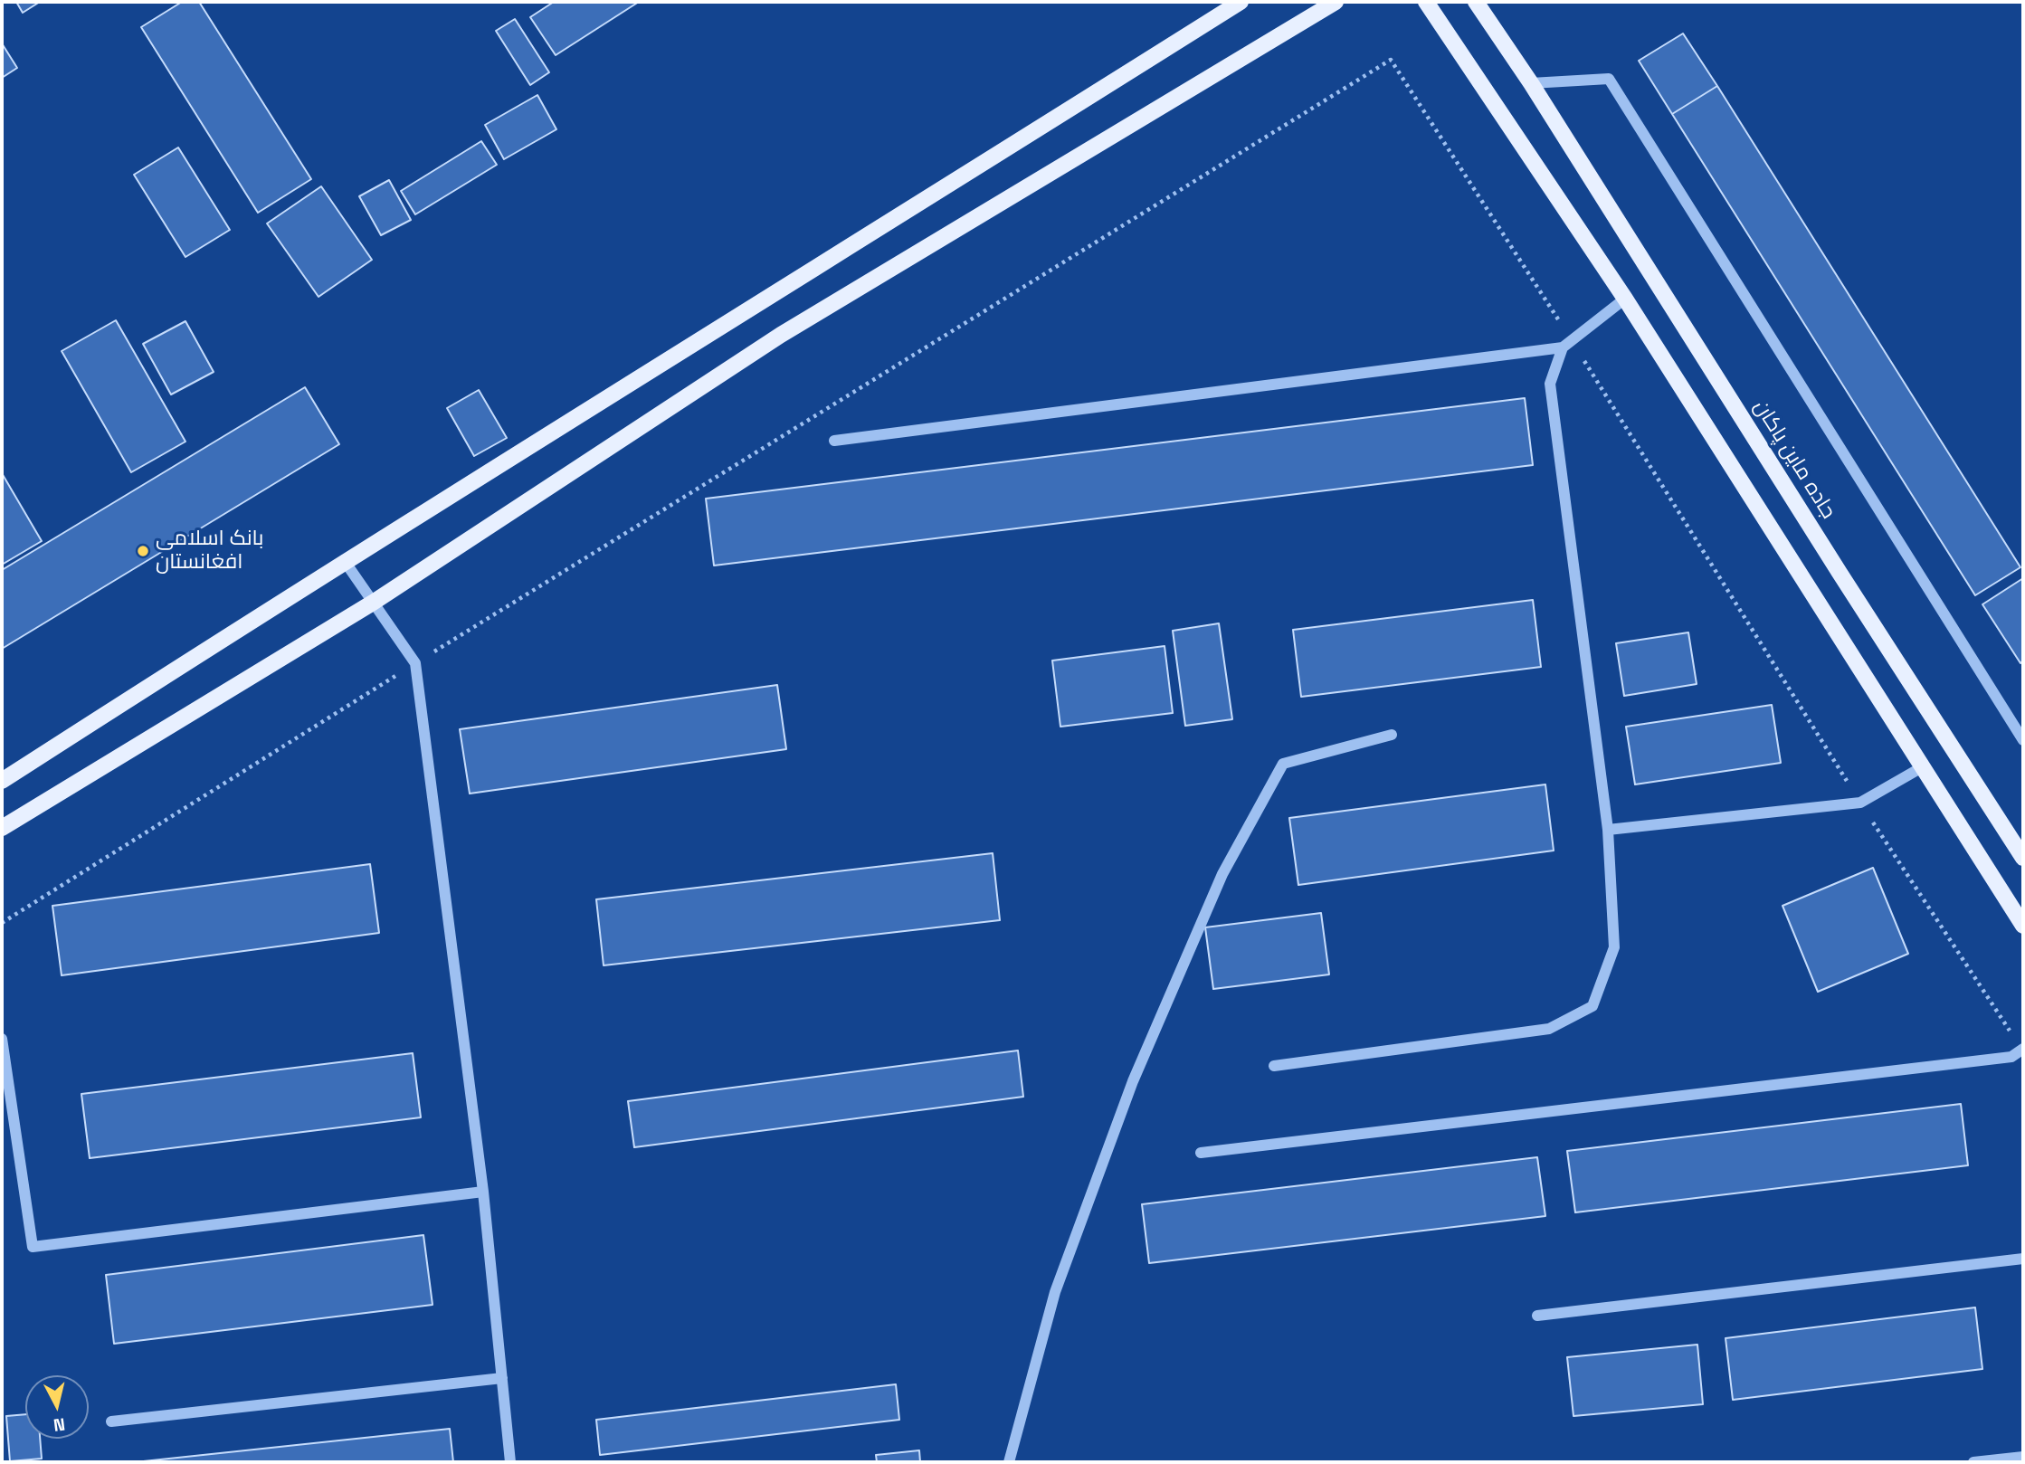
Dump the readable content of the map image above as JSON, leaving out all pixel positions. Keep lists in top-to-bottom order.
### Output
{
  "streets": {
    "main road": ["جاده ماین پاکان"]
  },
  "places": ["بانک اسلامی افغانستان"],
  "north": "bottom"
}
